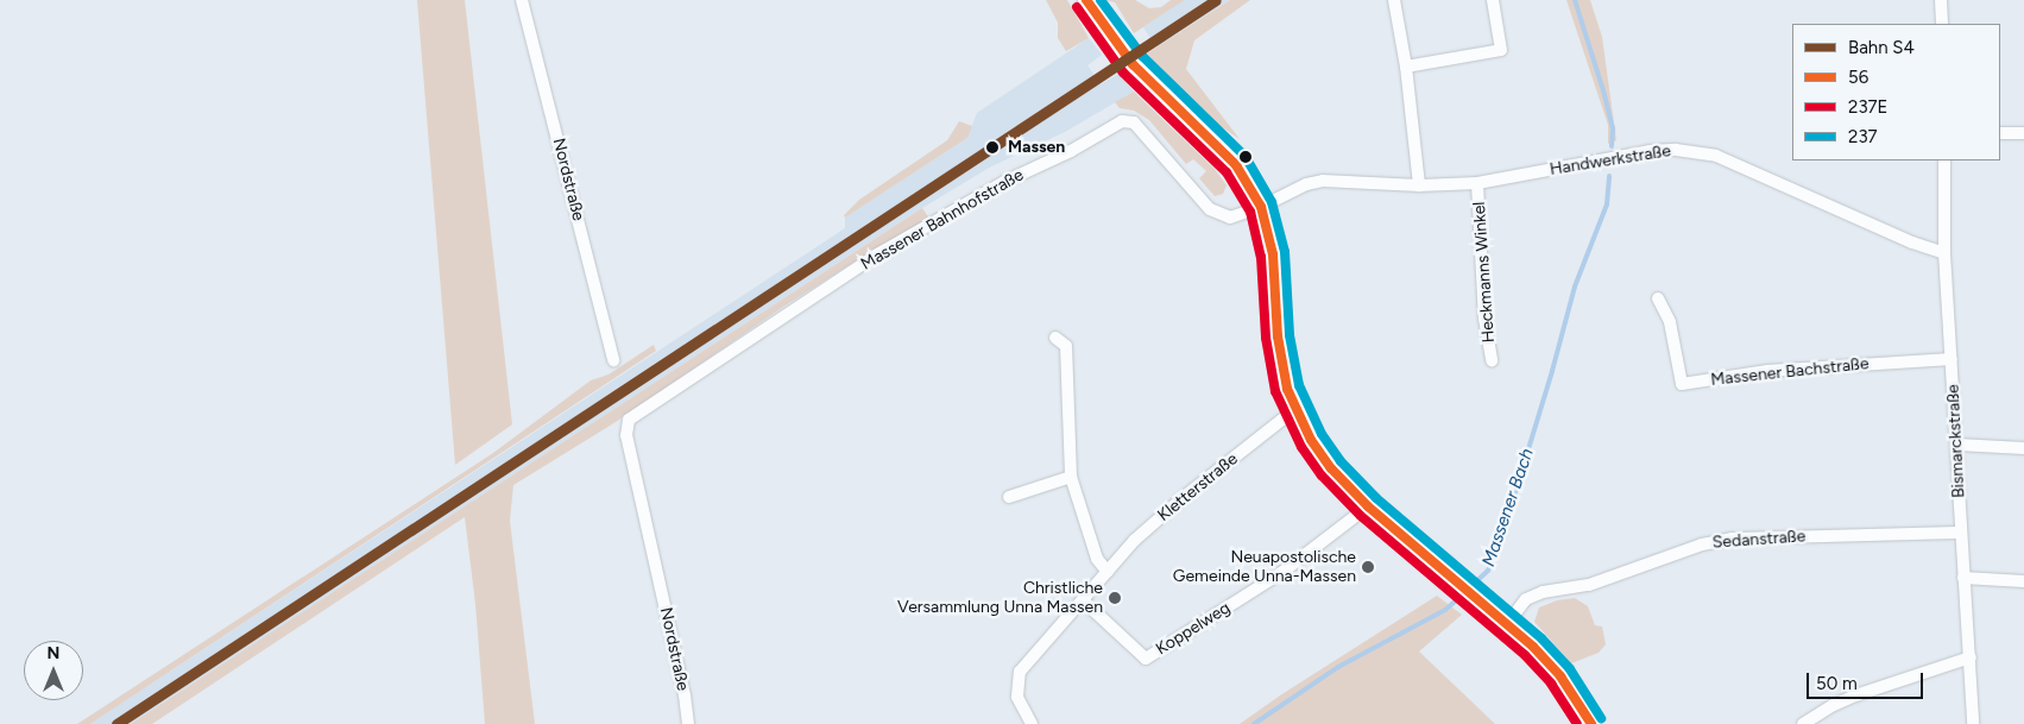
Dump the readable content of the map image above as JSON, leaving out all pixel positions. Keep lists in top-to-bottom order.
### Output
{
  "streets": {
    "street": [
      "Handwerkstraße",
      "Nordstraße",
      "Massener Bahnhofstraße",
      "Heckmanns Winkel",
      "Massener Bachstraße",
      "Bismarckstraße",
      "Kletterstraße",
      "Sedanstraße",
      "Koppelweg"
    ]
  },
  "crossings": [
    ["Handwerkstraße", "Massener Bahnhofstraße"],
    ["Handwerkstraße", "Heckmanns Winkel"],
    ["Handwerkstraße", "Bismarckstraße"],
    ["Nordstraße", "Massener Bahnhofstraße"],
    ["Massener Bachstraße", "Bismarckstraße"],
    ["Bismarckstraße", "Sedanstraße"],
    ["Kletterstraße", "Koppelweg"]
  ],
  "water": ["Massener Bach"],
  "places": ["Massen", "Neuapostolische Gemeinde Unna-Massen", "Christliche Versammlung Unna Massen"],
  "lines": [
    "rail line S4",
    "transit line 56",
    "transit line 237",
    "transit line 237E"
  ],
  "legend": [
    "Bahn S4",
    "56",
    "237E",
    "237"
  ],
  "scale_bar": "50 m",
  "north": "top"
}
